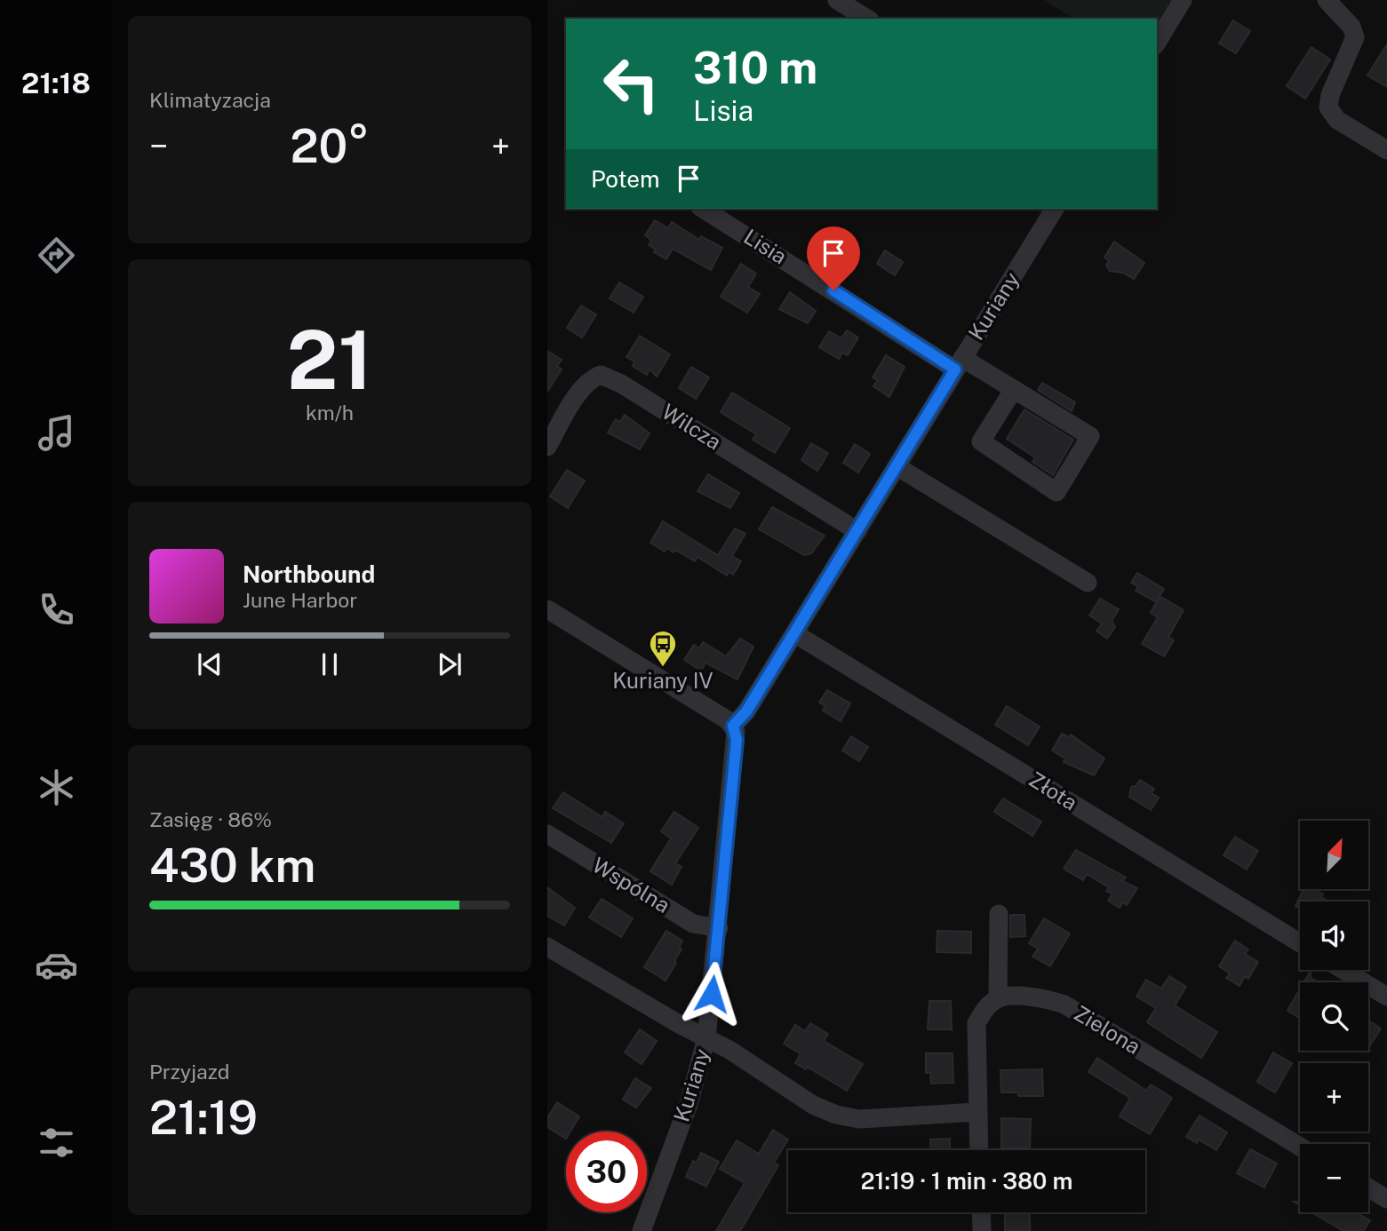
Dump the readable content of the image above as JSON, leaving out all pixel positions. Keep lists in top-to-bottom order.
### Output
{
  "streets": {
    "street": [
      "Lisia",
      "Kuriany",
      "Wilcza",
      "Złota",
      "Wspólna",
      "Zielona"
    ]
  },
  "crossings": [
    ["Lisia", "Kuriany"],
    ["Kuriany", "Wilcza"],
    ["Kuriany", "Złota"],
    ["Kuriany", "Wspólna"]
  ],
  "places": {
    "bus stop": ["Kuriany IV"]
  },
  "north": "top right",
  "page": {
    "tabs": "21:18",
    "tile": [
      "Klimatyzacja",
      ["21", "km/h"],
      ["Zasięg · 86%", "430 km"],
      ["Przyjazd", "21:19"]
    ],
    "turn": ["310 m", "Lisia"],
    "heat": ["−", "20°", "+"],
    "then": "Potem",
    "song": ["Northbound", "June Harbor"],
    "map_buttons": ["+", "−"],
    "limit": "30",
    "trip": "21:19 · 1 min · 380 m"
  }
}
